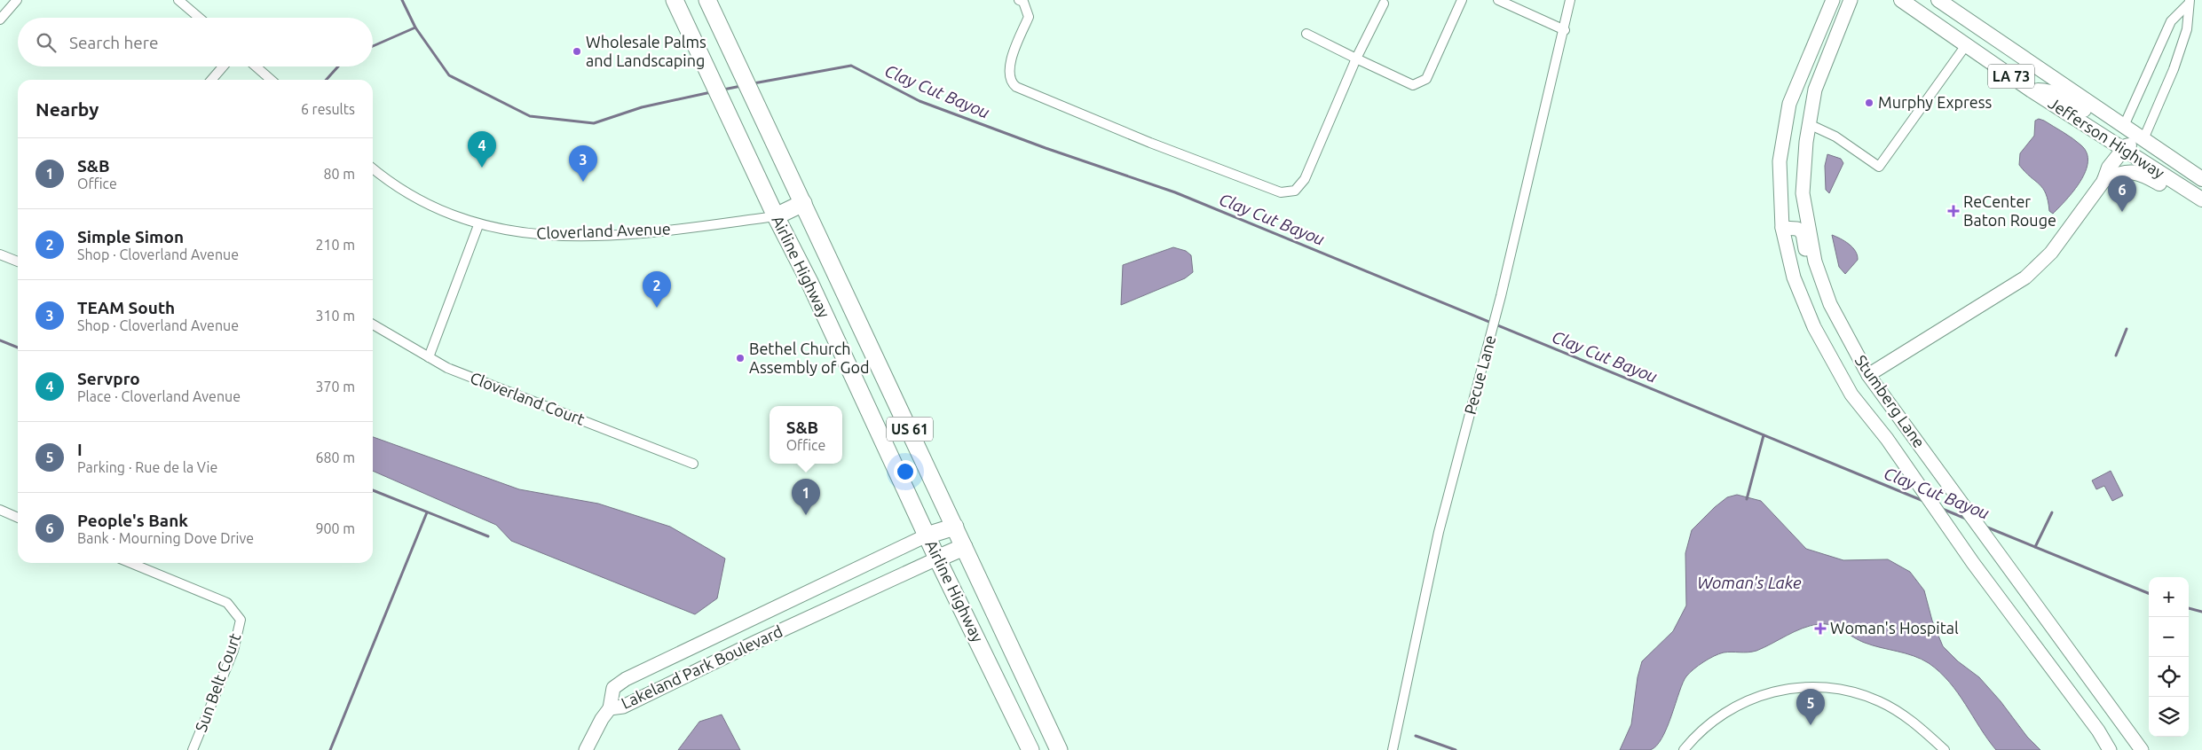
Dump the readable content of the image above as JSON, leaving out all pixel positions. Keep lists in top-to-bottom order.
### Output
{
  "streets": {
    "highway": ["Airline Highway", "US 61"],
    "main road": [
      "LA 73",
      "Jefferson Highway",
      "Stumberg Lane",
      "Lakeland Park Boulevard"
    ],
    "street": [
      "Cloverland Avenue",
      "Pecue Lane",
      "Cloverland Court",
      "Sun Belt Court"
    ]
  },
  "crossings": [
    ["Cloverland Avenue", "Airline Highway"],
    ["Airline Highway", "Lakeland Park Boulevard"]
  ],
  "water": ["Clay Cut Bayou", "Woman's Lake"],
  "places": {
    "other": ["Wholesale Palms and Landscaping", "Murphy Express", "Bethel Church Assembly of God"],
    "health": ["ReCenter Baton Rouge", "Woman's Hospital"]
  },
  "page": {
    "search": "Search here",
    "heading": ["Nearby", "6 results"],
    "pins": [
      "4",
      "3",
      "6",
      "2",
      "1",
      "5"
    ],
    "list": [
      {
        "mark": "1",
        "name": "S&B",
        "note": "Office",
        "value": "80 m"
      },
      {
        "mark": "2",
        "name": "Simple Simon",
        "note": "Shop · Cloverland Avenue",
        "value": "210 m"
      },
      {
        "mark": "3",
        "name": "TEAM South",
        "note": "Shop · Cloverland Avenue",
        "value": "310 m"
      },
      {
        "mark": "4",
        "name": "Servpro",
        "note": "Place · Cloverland Avenue",
        "value": "370 m"
      },
      {
        "mark": "5",
        "name": "I",
        "note": "Parking · Rue de la Vie",
        "value": "680 m"
      },
      {
        "mark": "6",
        "name": "People's Bank",
        "note": "Bank · Mourning Dove Drive",
        "value": "900 m"
      }
    ],
    "popup": ["S&B", "Office"],
    "map_buttons": ["+", "−"]
  }
}
